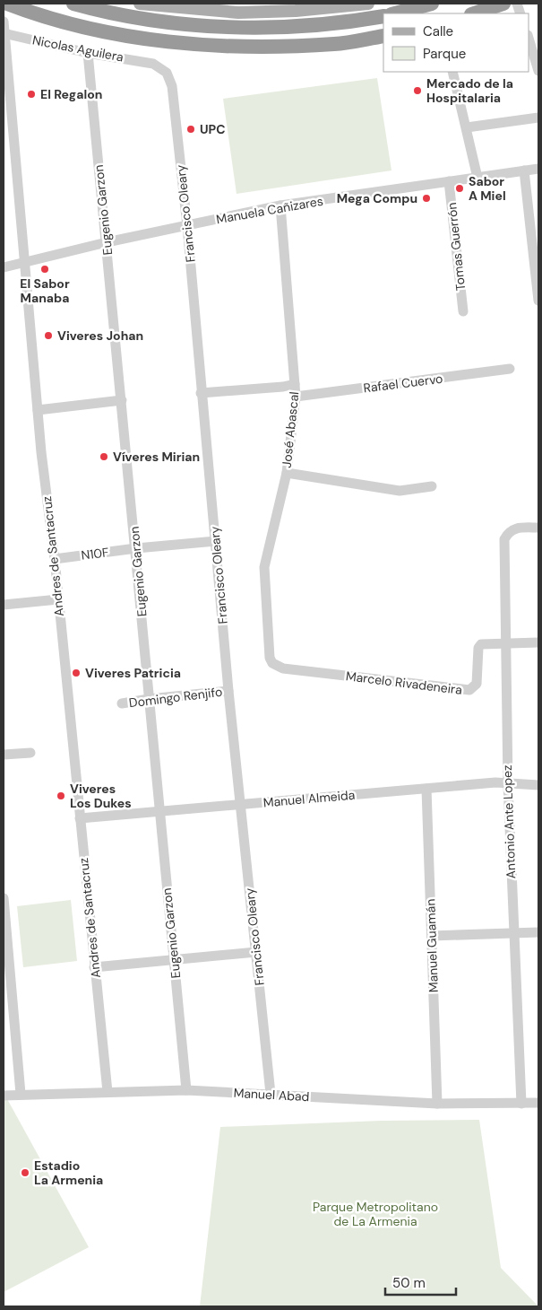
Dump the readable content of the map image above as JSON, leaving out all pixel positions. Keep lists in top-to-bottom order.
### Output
{
  "streets": {
    "street": [
      "Nicolas Aguilera",
      "Eugenio Garzon",
      "Manuela Cañizares",
      "Francisco Oleary",
      "Tomas Guerrón",
      "Rafael Cuervo",
      "José Abascal",
      "N10F",
      "Andres de Santacruz",
      "Marcelo Rivadeneira",
      "Domingo Renjifo",
      "Manuel Almeida",
      "Antonio Ante Lopez",
      "Manuel Guamán",
      "Manuel Abad"
    ]
  },
  "crossings": [
    ["Nicolas Aguilera", "Eugenio Garzon"],
    ["Nicolas Aguilera", "Francisco Oleary"],
    ["Nicolas Aguilera", "Andres de Santacruz"],
    ["Eugenio Garzon", "Manuela Cañizares"],
    ["Eugenio Garzon", "N10F"],
    ["Eugenio Garzon", "Domingo Renjifo"],
    ["Eugenio Garzon", "Manuel Almeida"],
    ["Eugenio Garzon", "Manuel Abad"],
    ["Manuela Cañizares", "Francisco Oleary"],
    ["Manuela Cañizares", "Tomas Guerrón"],
    ["Manuela Cañizares", "José Abascal"],
    ["Manuela Cañizares", "Andres de Santacruz"],
    ["Francisco Oleary", "N10F"],
    ["Francisco Oleary", "Domingo Renjifo"],
    ["Francisco Oleary", "Manuel Almeida"],
    ["Francisco Oleary", "Manuel Abad"],
    ["Rafael Cuervo", "José Abascal"],
    ["José Abascal", "Marcelo Rivadeneira"],
    ["N10F", "Andres de Santacruz"],
    ["Andres de Santacruz", "Manuel Almeida"],
    ["Andres de Santacruz", "Manuel Abad"],
    ["Marcelo Rivadeneira", "Antonio Ante Lopez"],
    ["Manuel Almeida", "Antonio Ante Lopez"],
    ["Manuel Almeida", "Manuel Guamán"],
    ["Antonio Ante Lopez", "Manuel Abad"],
    ["Manuel Guamán", "Manuel Abad"]
  ],
  "parks": ["Parque Metropolitano de La Armenia"],
  "places": [
    "Mercado de la Hospitalaria",
    "El Regalon",
    "UPC",
    "Sabor A Miel",
    "Mega Compu",
    "El Sabor Manaba",
    "Viveres Johan",
    "Víveres Mirian",
    "Viveres Patricia",
    "Viveres Los Dukes",
    "Estadio La Armenia"
  ],
  "legend": ["Calle", "Parque"],
  "scale_bar": "50 m"
}
